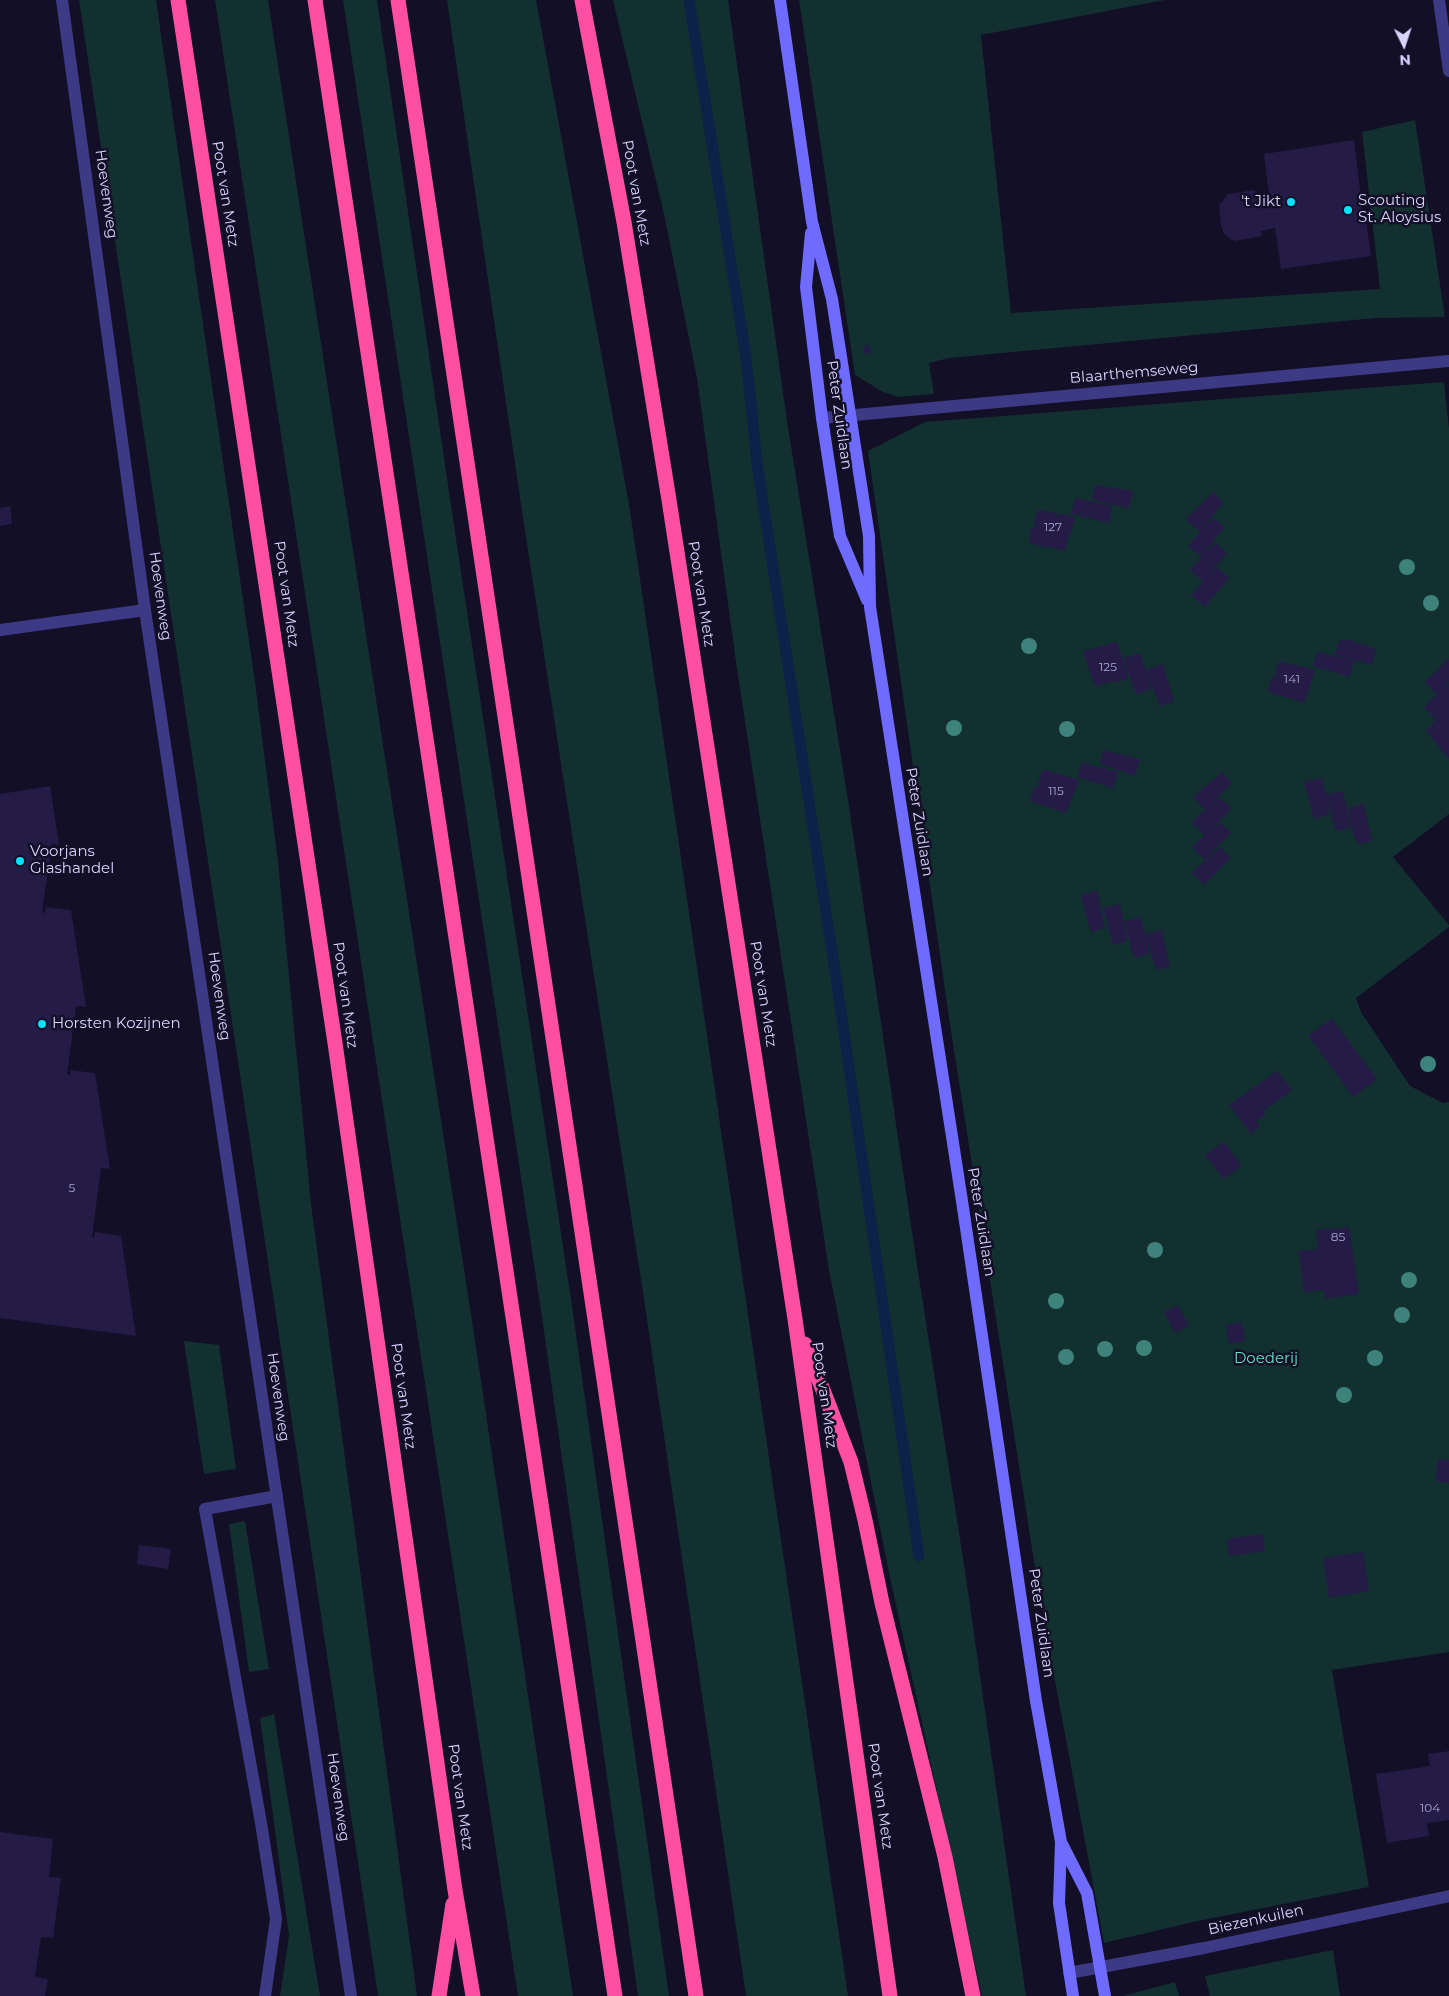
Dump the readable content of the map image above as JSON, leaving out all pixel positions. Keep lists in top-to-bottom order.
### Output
{
  "streets": {
    "highway": ["Poot van Metz"],
    "street": [
      "Hoevenweg",
      "Blaarthemseweg",
      "Peter Zuidlaan",
      "Biezenkuilen"
    ]
  },
  "crossings": [
    ["Blaarthemseweg", "Peter Zuidlaan"],
    ["Peter Zuidlaan", "Biezenkuilen"]
  ],
  "parks": ["Doederij"],
  "places": [
    "'t Jikt",
    "Scouting St. Aloysius",
    "Voorjans Glashandel",
    "Horsten Kozijnen"
  ],
  "house_numbers": [
    "127",
    "125",
    "141",
    "115",
    "5",
    "85",
    "104"
  ],
  "north": "bottom"
}
